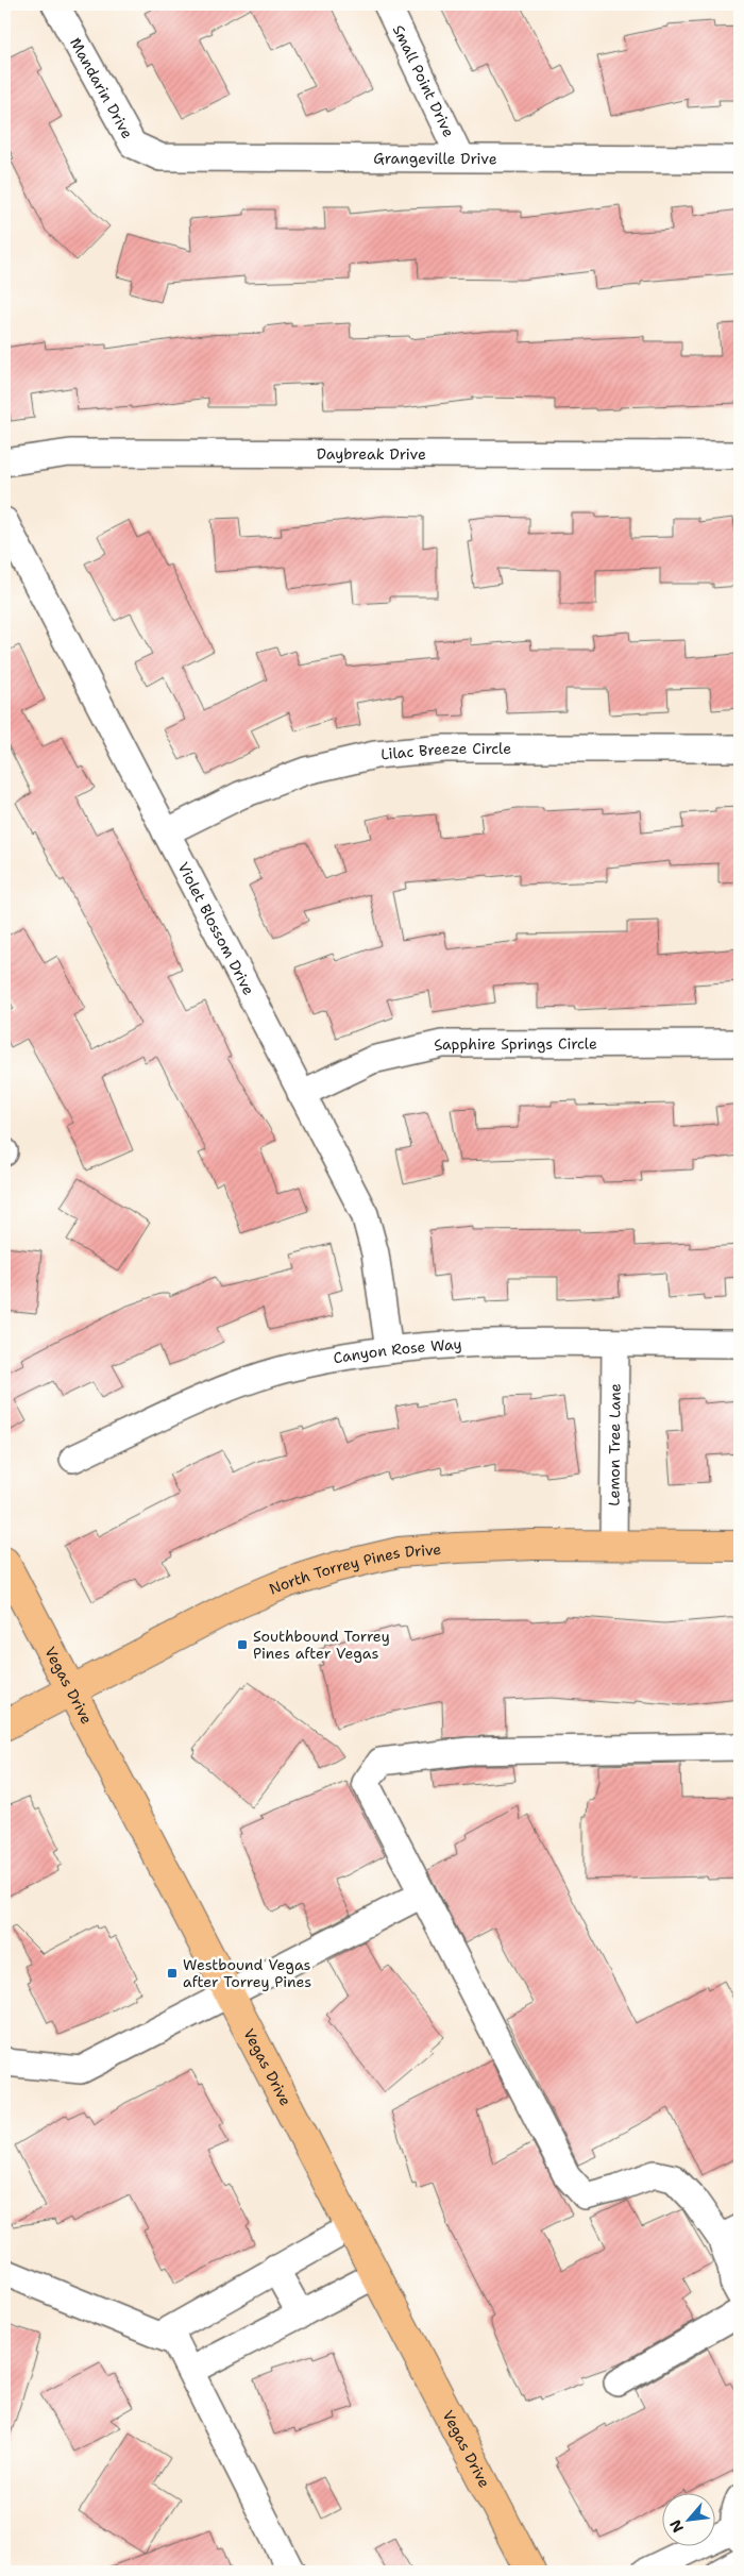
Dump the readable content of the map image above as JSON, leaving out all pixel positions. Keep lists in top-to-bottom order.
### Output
{
  "streets": {
    "main road": ["North Torrey Pines Drive", "Vegas Drive"],
    "street": [
      "Small Point Drive",
      "Mandarin Drive",
      "Grangeville Drive",
      "Daybreak Drive",
      "Lilac Breeze Circle",
      "Violet Blossom Drive",
      "Sapphire Springs Circle",
      "Canyon Rose Way",
      "Lemon Tree Lane"
    ]
  },
  "crossings": [
    ["Small Point Drive", "Grangeville Drive"],
    ["Mandarin Drive", "Grangeville Drive"],
    ["Lilac Breeze Circle", "Violet Blossom Drive"],
    ["Violet Blossom Drive", "Sapphire Springs Circle"],
    ["Violet Blossom Drive", "Canyon Rose Way"],
    ["Canyon Rose Way", "Lemon Tree Lane"],
    ["Lemon Tree Lane", "North Torrey Pines Drive"],
    ["North Torrey Pines Drive", "Vegas Drive"]
  ],
  "places": {
    "transit": ["Southbound Torrey Pines after Vegas", "Westbound Vegas after Torrey Pines"]
  },
  "north": "bottom left"
}
